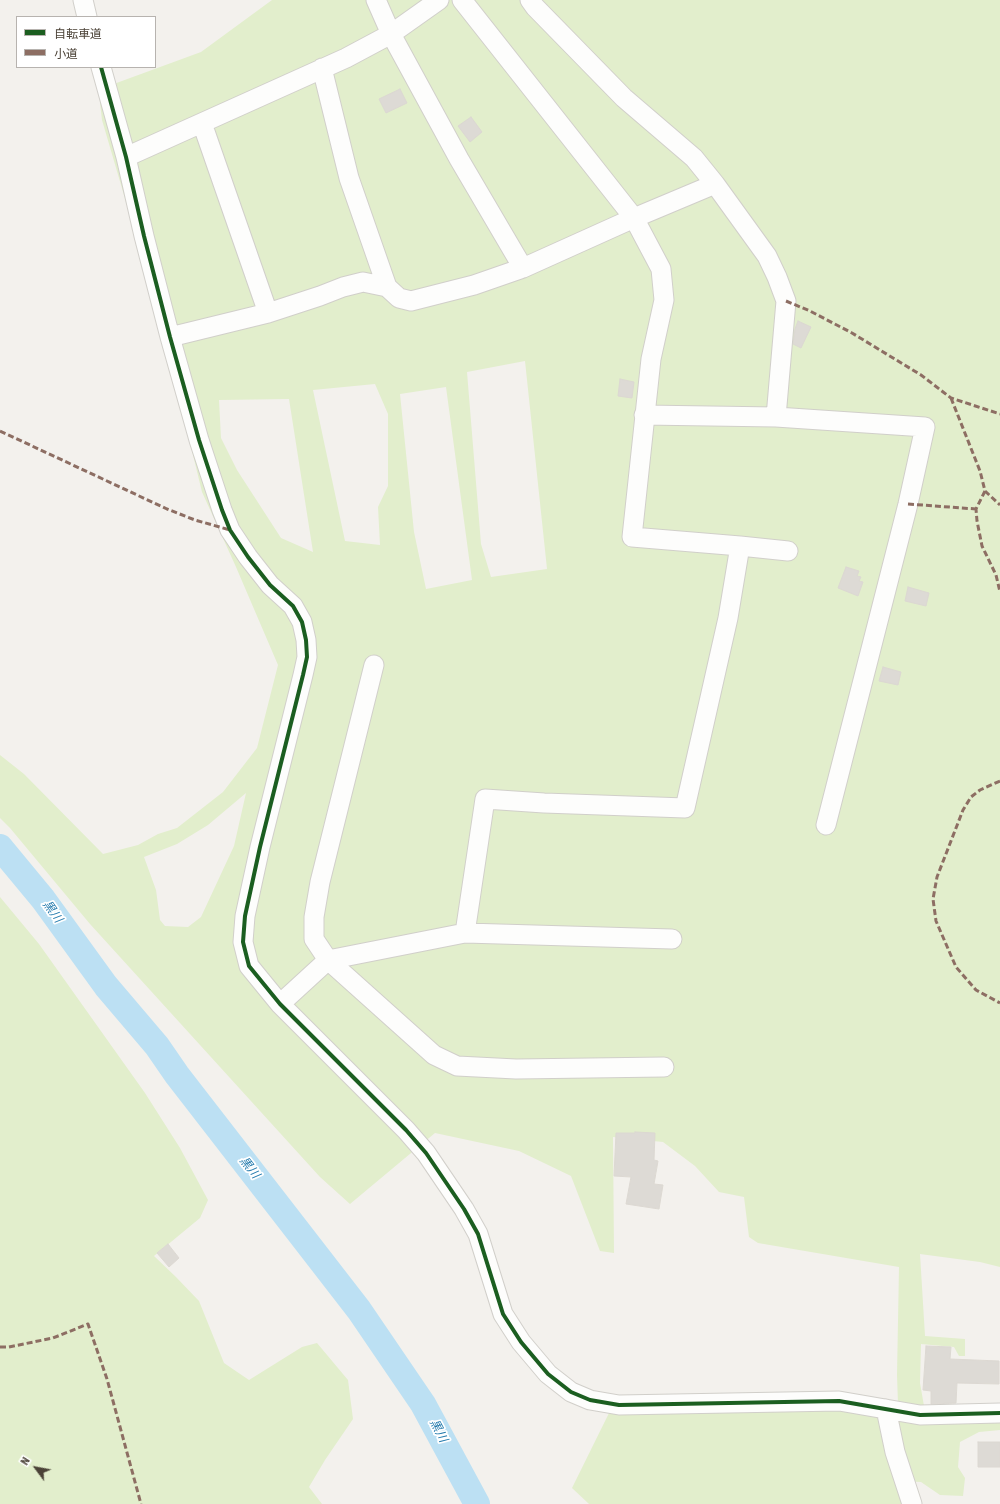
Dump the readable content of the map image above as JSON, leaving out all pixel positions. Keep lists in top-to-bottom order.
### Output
{
  "water": ["黒川"],
  "legend": ["自転車道", "小道"],
  "north": "top left"
}
